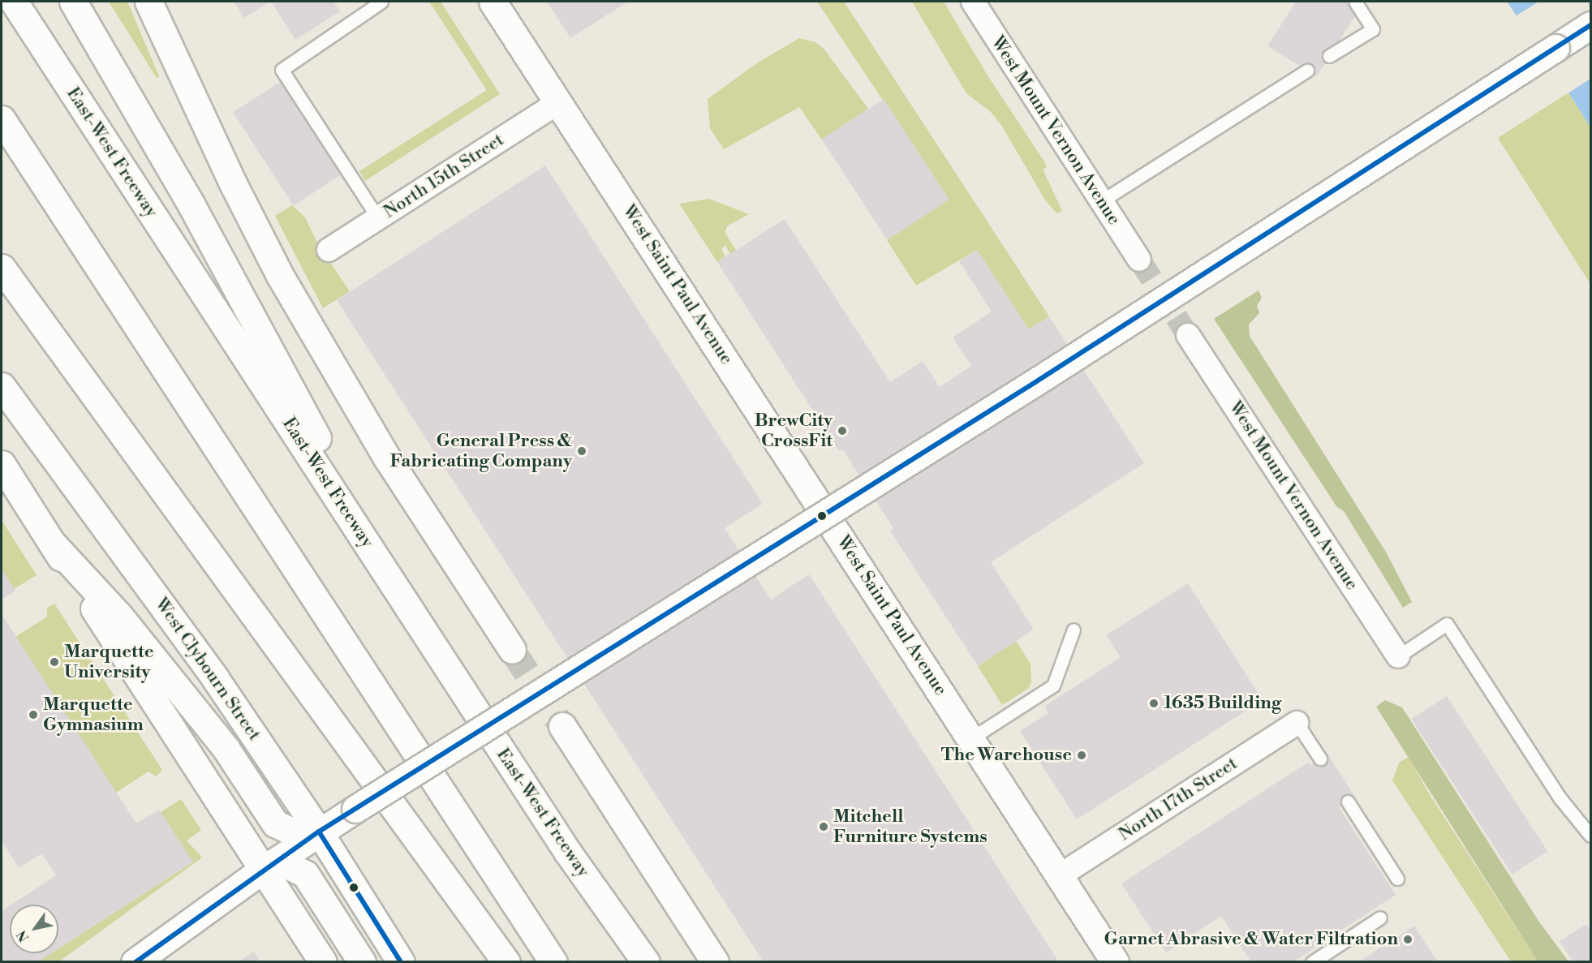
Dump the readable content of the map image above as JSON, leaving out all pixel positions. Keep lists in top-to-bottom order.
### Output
{
  "streets": {
    "main road": ["East-West Freeway", "West Saint Paul Avenue", "West Clybourn Street"],
    "street": ["West Mount Vernon Avenue", "North 15th Street", "North 17th Street"]
  },
  "crossings": [
    ["North 15th Street", "West Saint Paul Avenue"],
    ["West Saint Paul Avenue", "North 17th Street"]
  ],
  "places": [
    "BrewCity CrossFit",
    "General Press & Fabricating Company",
    "Marquette University",
    "1635 Building",
    "Marquette Gymnasium",
    "The Warehouse",
    "Mitchell Furniture Systems",
    "Garnet Abrasive & Water Filtration"
  ],
  "north": "bottom left"
}
